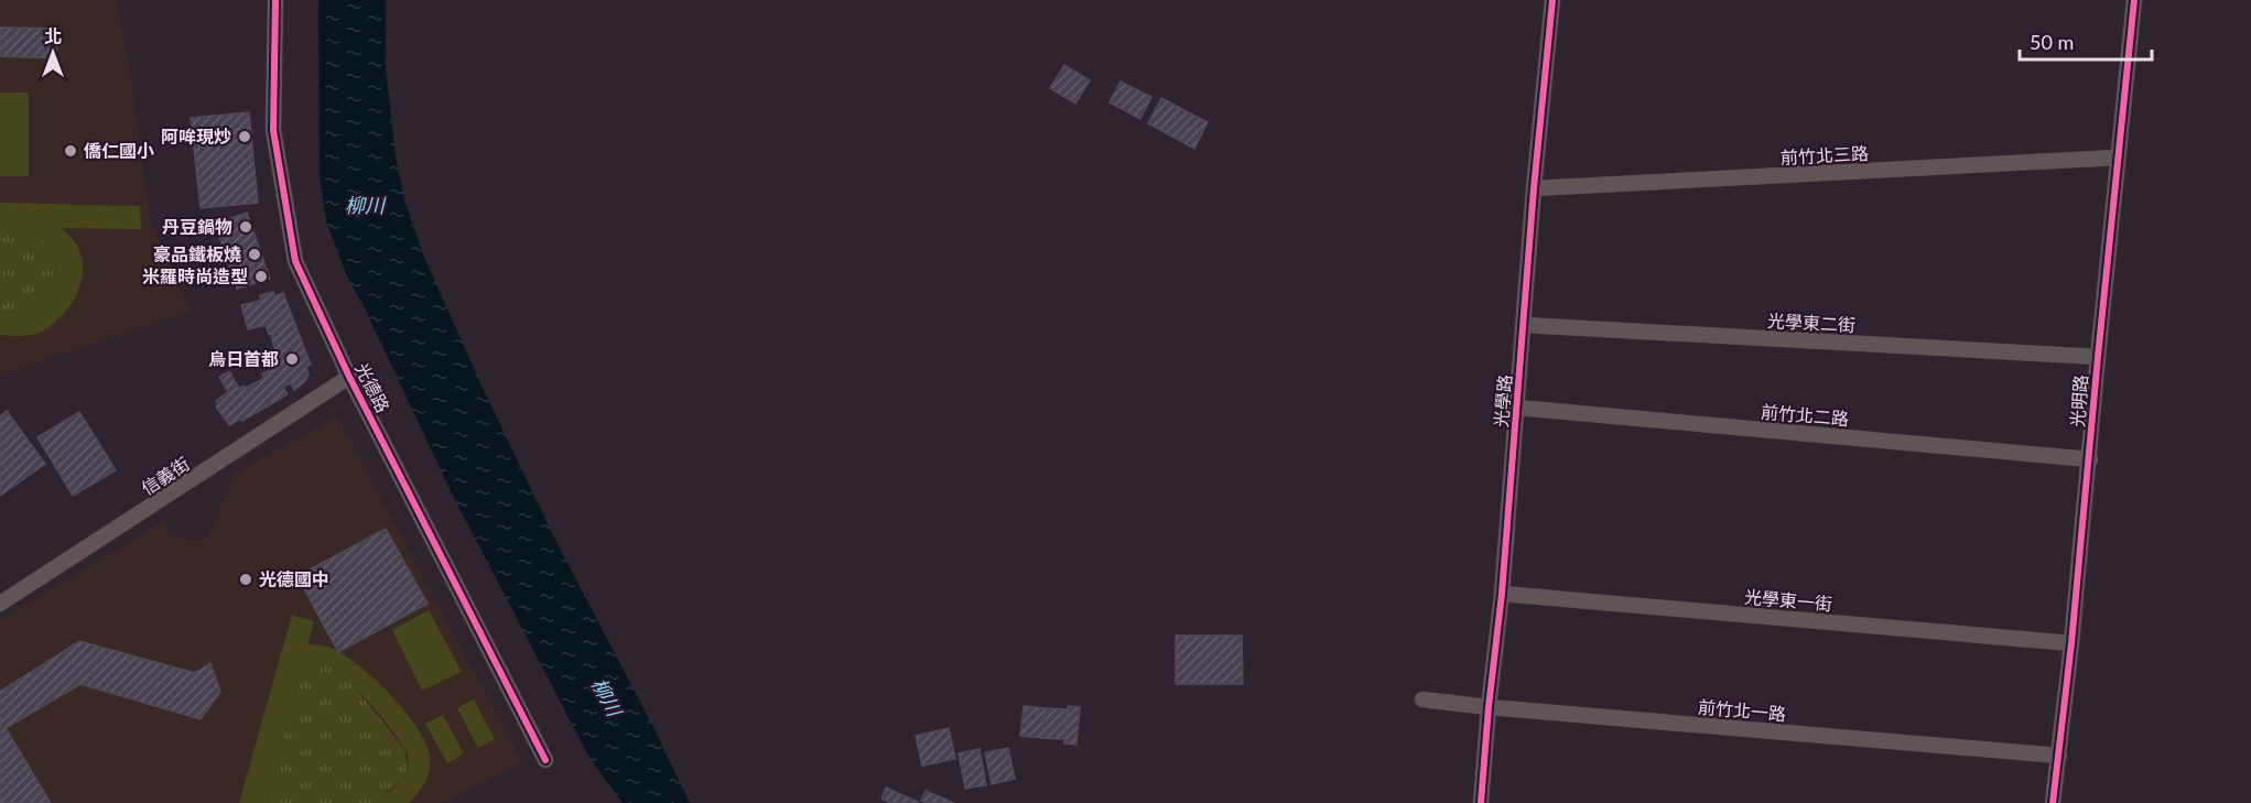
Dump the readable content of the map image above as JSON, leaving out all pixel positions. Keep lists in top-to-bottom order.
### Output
{
  "streets": {
    "street": [
      "前竹北三路",
      "光學東二街",
      "光德路",
      "光學路",
      "光明路",
      "前竹北二路",
      "信義街",
      "光學東一街",
      "前竹北一路"
    ]
  },
  "crossings": [
    ["前竹北三路", "光學路"],
    ["前竹北三路", "光明路"],
    ["光學東二街", "光學路"],
    ["光學東二街", "光明路"],
    ["光德路", "信義街"],
    ["光學路", "前竹北二路"],
    ["光學路", "光學東一街"],
    ["光學路", "前竹北一路"],
    ["光明路", "前竹北二路"],
    ["光明路", "光學東一街"],
    ["光明路", "前竹北一路"]
  ],
  "water": ["柳川"],
  "places": [
    "阿哞現炒",
    "僑仁國小",
    "丹豆鍋物",
    "豪品鐵板燒",
    "米羅時尚造型",
    "烏日首都",
    "光德國中"
  ],
  "scale_bar": "50 m",
  "north": "top"
}
